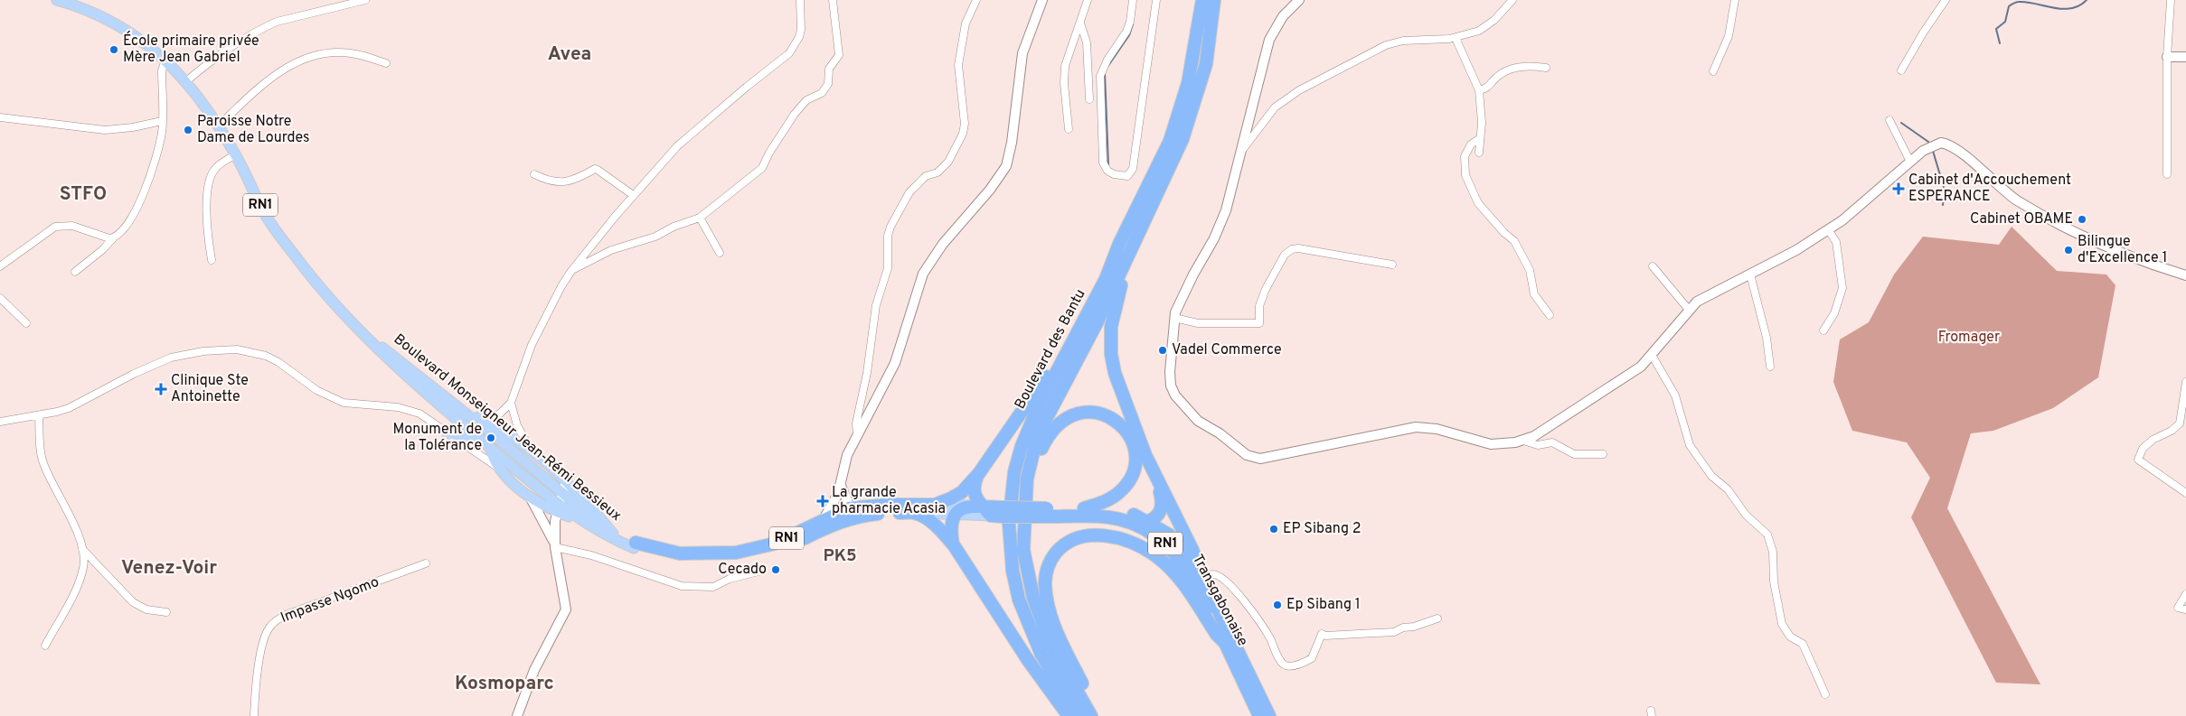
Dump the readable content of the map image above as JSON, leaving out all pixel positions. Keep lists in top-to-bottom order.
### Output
{
  "streets": {
    "highway": [
      "RN1",
      "Boulevard des Bantu",
      "Boulevard Monseigneur Jean-Rémi Bessieux",
      "Transgabonaise"
    ],
    "street": ["Impasse Ngomo"]
  },
  "crossings": [
    ["RN1", "Boulevard Monseigneur Jean-Rémi Bessieux"],
    ["RN1", "Transgabonaise"]
  ],
  "districts": [
    "Avea",
    "STFO",
    "PK5",
    "Venez-Voir",
    "Kosmoparc"
  ],
  "parks": ["Fromager"],
  "places": {
    "other": [
      "École primaire privée Mère Jean Gabriel",
      "Paroisse Notre Dame de Lourdes",
      "Cabinet OBAME",
      "Bilingue d'Excellence 1",
      "Vadel Commerce",
      "Monument de la Tolérance",
      "EP Sibang 2",
      "Cecado",
      "Ep Sibang 1"
    ],
    "health": ["Cabinet d'Accouchement ESPERANCE", "Clinique Ste Antoinette", "La grande pharmacie Acasia"]
  }
}
